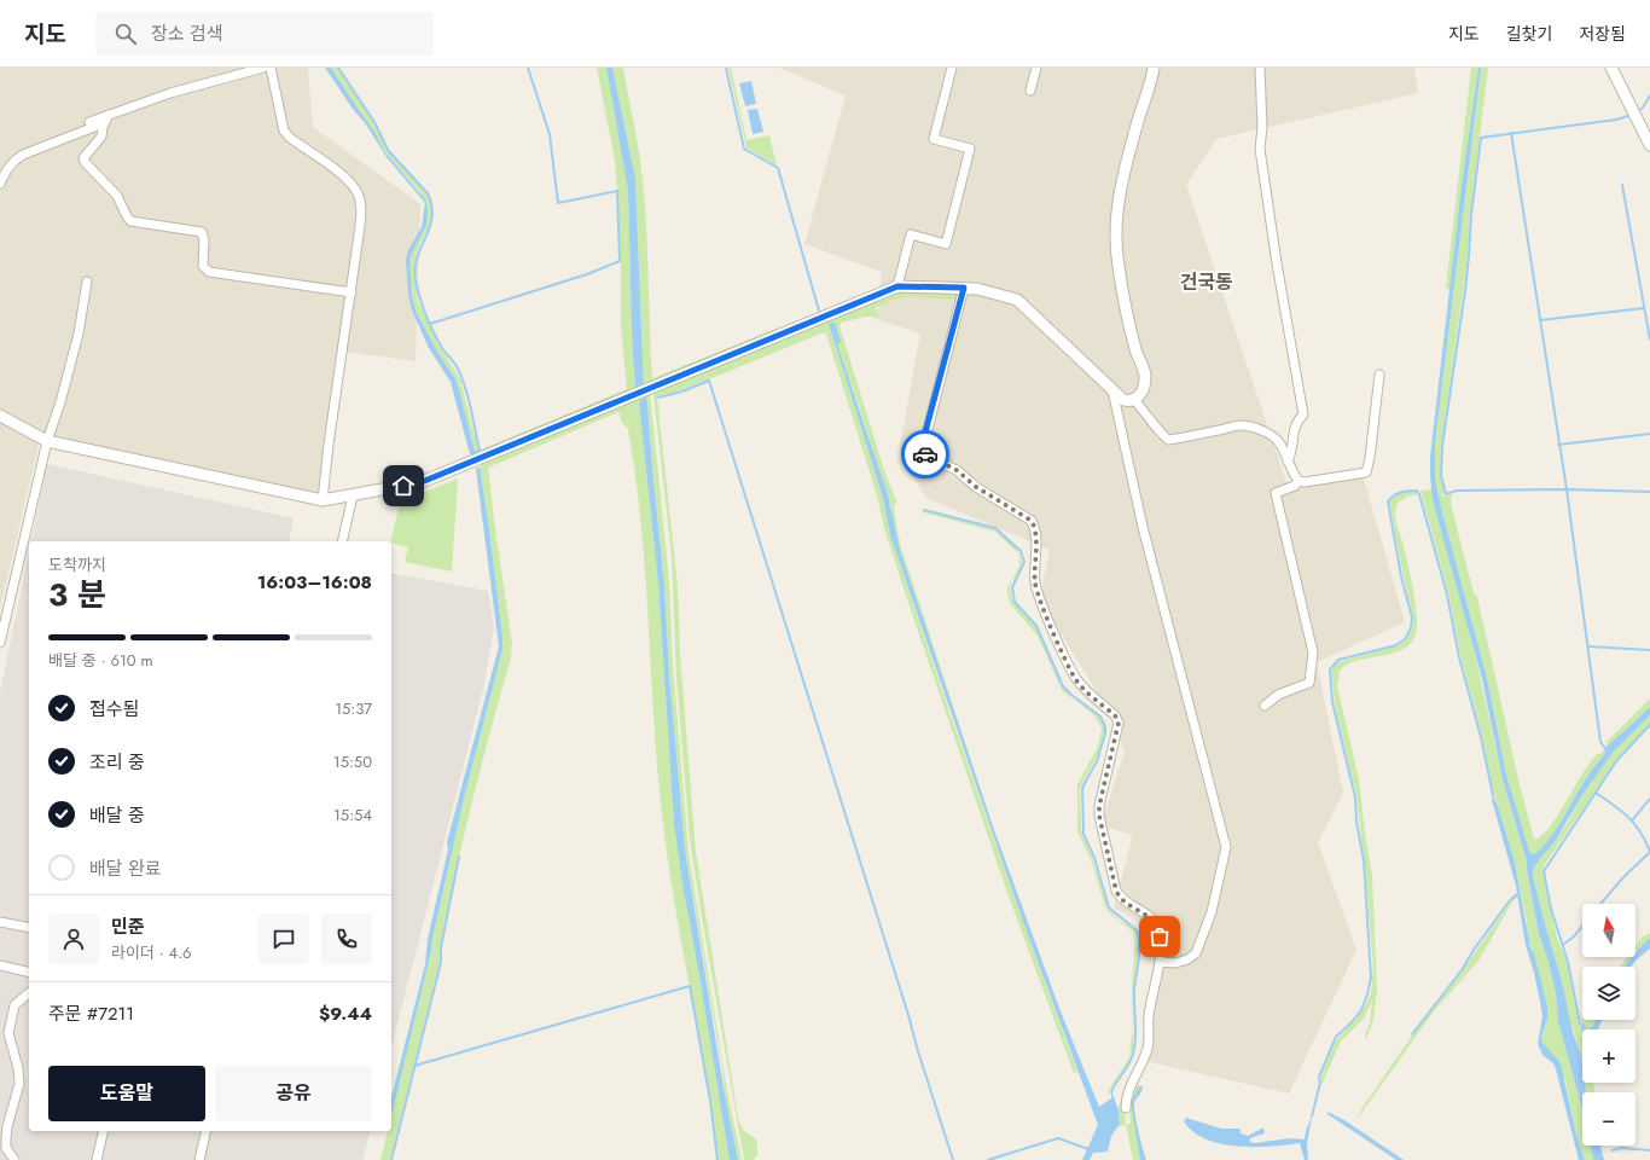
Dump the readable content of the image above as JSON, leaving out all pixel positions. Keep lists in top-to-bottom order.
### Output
{
  "districts": ["건국동"],
  "north": "top",
  "page": {
    "header": "지도",
    "search": "장소 검색",
    "nav": ["지도", "길찾기", "저장됨"],
    "heading": ["3 분", "도착까지", "16:03–16:08"],
    "panel": [
      "민준",
      "라이더 · 4.6",
      "주문 #7211",
      "$9.44"
    ],
    "bar": "배달 중 · 610 m",
    "list": [
      ["접수됨", "15:37"],
      ["조리 중", "15:50"],
      ["배달 중", "15:54"],
      "배달 완료"
    ],
    "map_buttons": ["+", "−"],
    "buttons": ["도움말", "공유"]
  }
}
